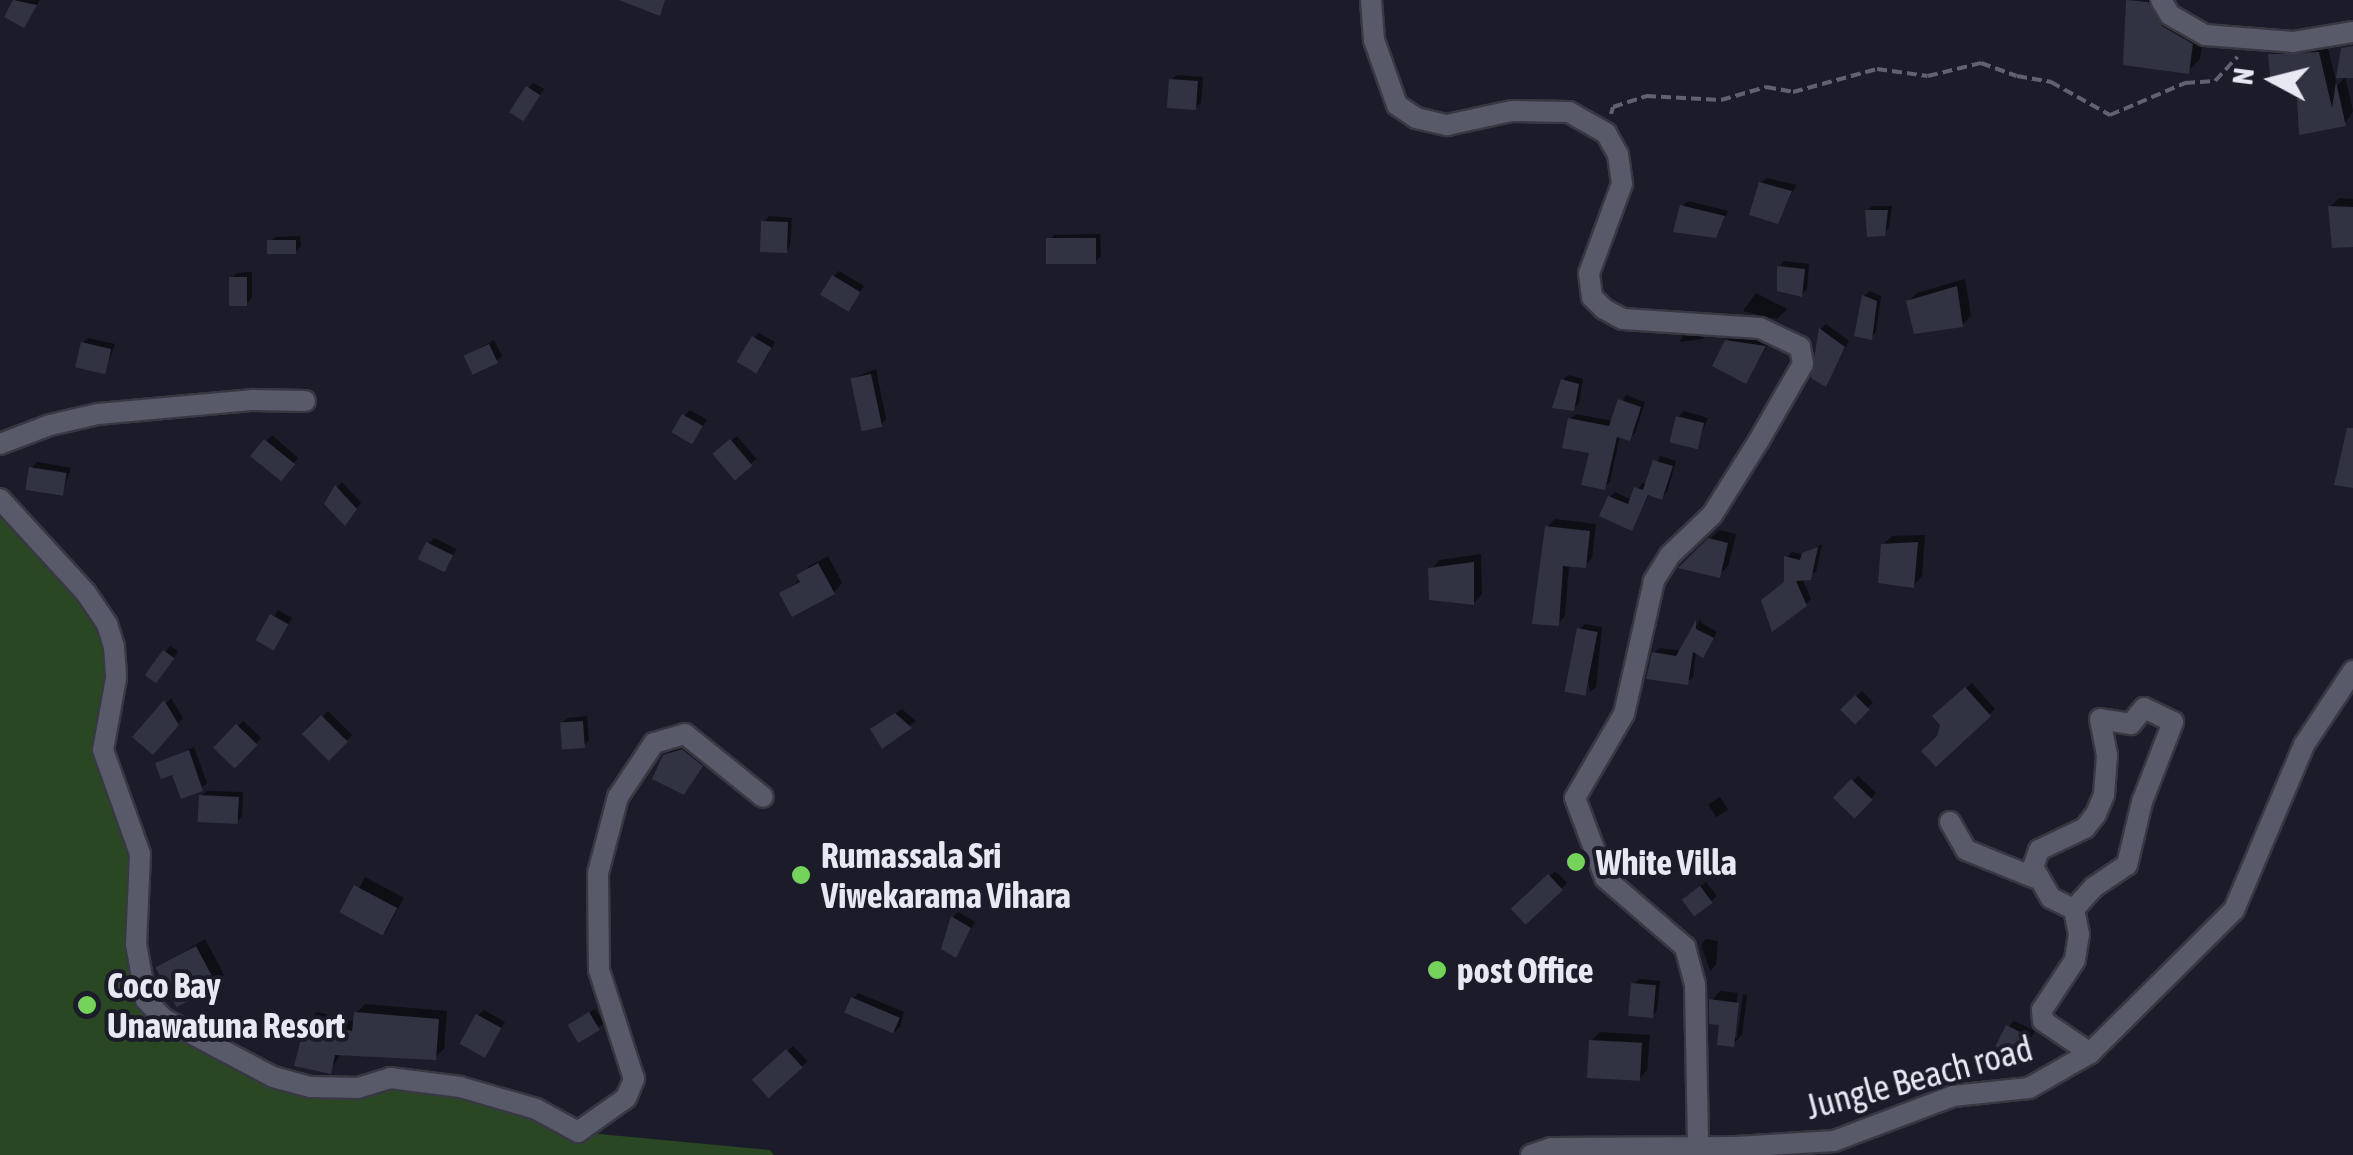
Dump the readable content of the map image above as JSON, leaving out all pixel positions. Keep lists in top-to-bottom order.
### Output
{
  "streets": {
    "street": ["Jungle Beach road"]
  },
  "places": [
    "White Villa",
    "Rumassala Sri Viwekarama Vihara",
    "post Office",
    "Coco Bay Unawatuna Resort"
  ],
  "north": "left"
}
